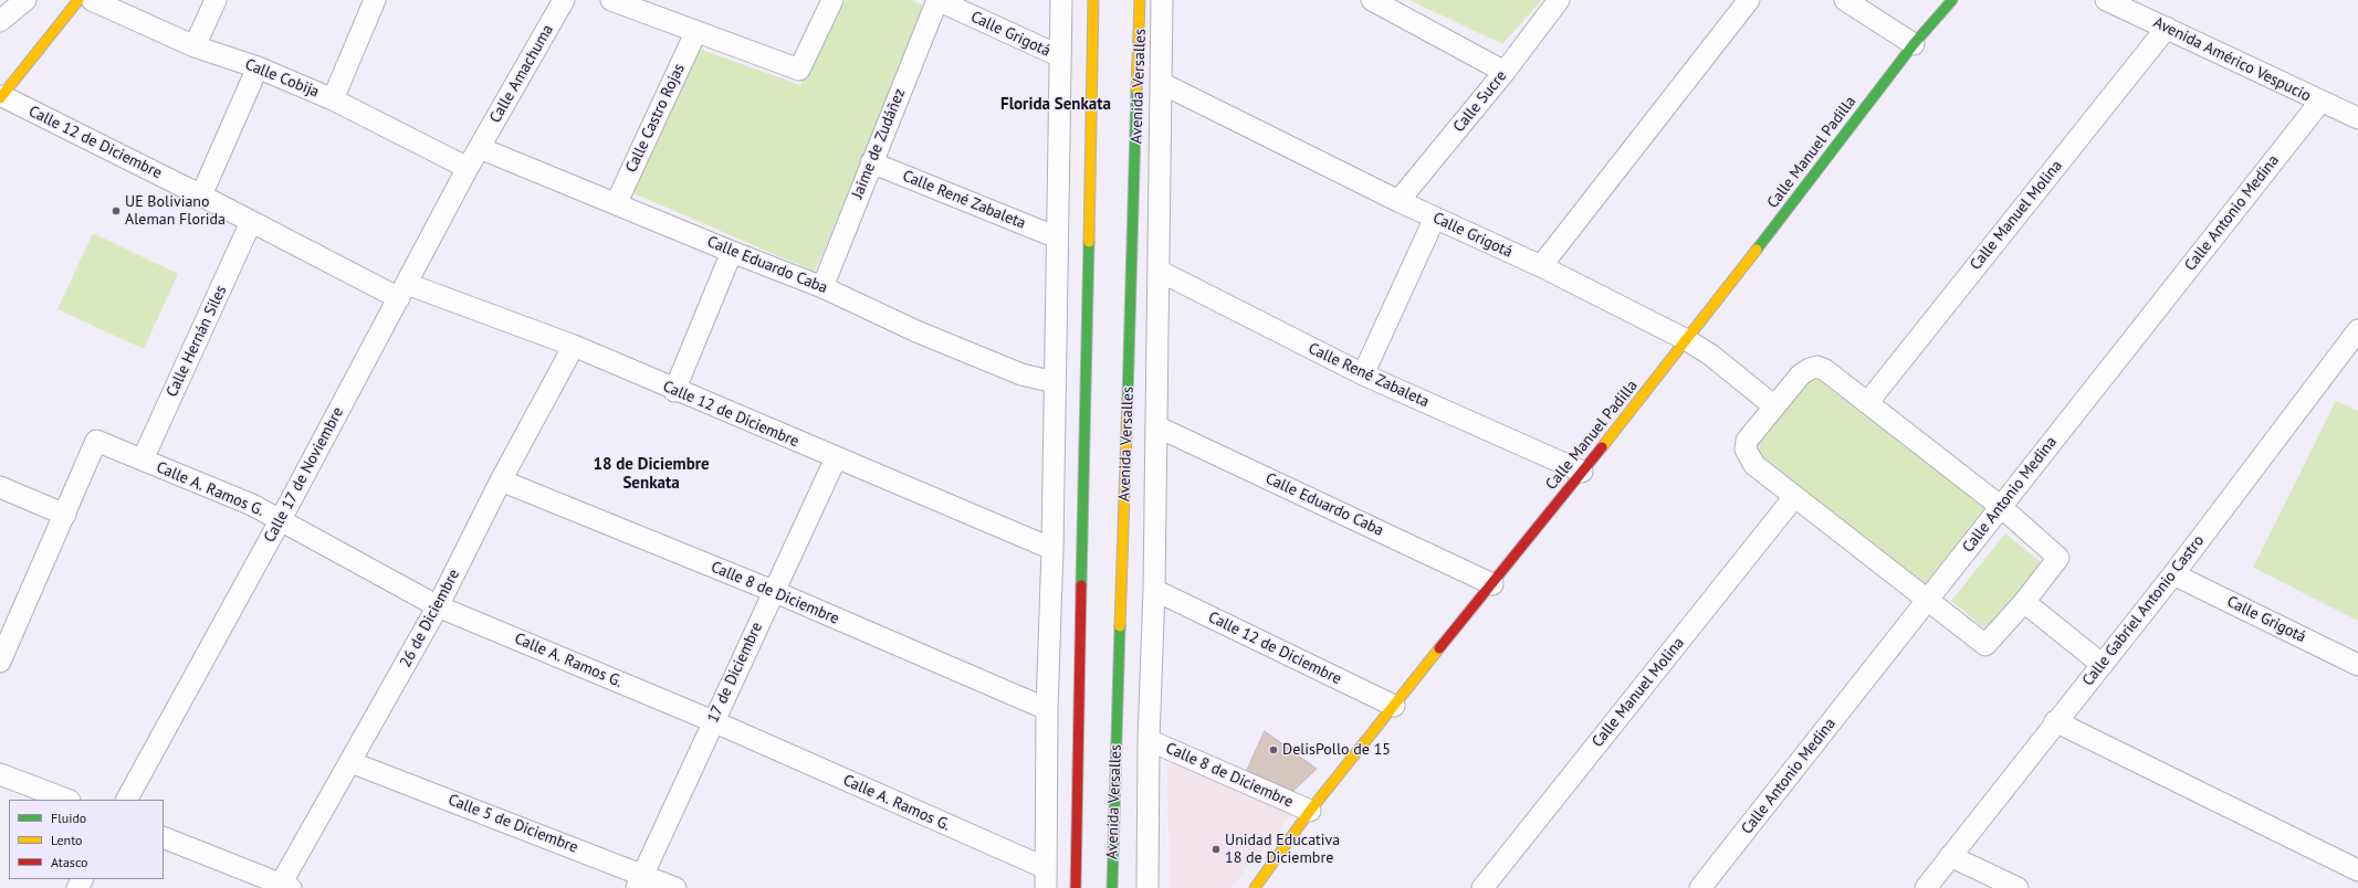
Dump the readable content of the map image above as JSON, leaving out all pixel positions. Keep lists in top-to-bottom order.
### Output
{
  "streets": {
    "street": [
      "Calle Grigotá",
      "Avenida Américo Vespucio",
      "Calle Amachuma",
      "Calle Cobija",
      "Avenida Versalles",
      "Calle Sucre",
      "Calle Castro Rojas",
      "Calle 12 de Diciembre",
      "Jaime de Zudáñez",
      "Calle Manuel Padilla",
      "Calle René Zabaleta",
      "Calle Antonio Medina",
      "Calle Manuel Molina",
      "Calle Eduardo Caba",
      "Calle Hernán Siles",
      "Calle 17 de Noviembre",
      "Calle A. Ramos G.",
      "Calle 8 de Diciembre",
      "Calle Gabriel Antonio Castro",
      "26 de Diciembre",
      "17 de Diciembre",
      "Calle 5 de Diciembre"
    ]
  },
  "crossings": [
    ["Calle Grigotá", "Avenida Versalles"],
    ["Calle Grigotá", "Calle Sucre"],
    ["Calle Grigotá", "Jaime de Zudáñez"],
    ["Calle Grigotá", "Calle Manuel Padilla"],
    ["Calle Grigotá", "Calle Gabriel Antonio Castro"],
    ["Avenida Américo Vespucio", "Calle Antonio Medina"],
    ["Avenida Américo Vespucio", "Calle Manuel Molina"],
    ["Calle Amachuma", "Calle Eduardo Caba"],
    ["Calle Amachuma", "Calle 17 de Noviembre"],
    ["Calle Cobija", "Calle 17 de Noviembre"],
    ["Avenida Versalles", "Calle 12 de Diciembre"],
    ["Avenida Versalles", "Calle René Zabaleta"],
    ["Avenida Versalles", "Calle Eduardo Caba"],
    ["Avenida Versalles", "Calle 8 de Diciembre"],
    ["Calle Castro Rojas", "Calle Eduardo Caba"],
    ["Calle 12 de Diciembre", "Calle Manuel Padilla"],
    ["Calle 12 de Diciembre", "Calle Hernán Siles"],
    ["Calle 12 de Diciembre", "Calle 17 de Noviembre"],
    ["Calle 12 de Diciembre", "26 de Diciembre"],
    ["Calle 12 de Diciembre", "17 de Diciembre"],
    ["Jaime de Zudáñez", "Calle René Zabaleta"],
    ["Jaime de Zudáñez", "Calle Eduardo Caba"],
    ["Calle Manuel Padilla", "Calle René Zabaleta"],
    ["Calle Manuel Padilla", "Calle Eduardo Caba"],
    ["Calle Manuel Padilla", "Calle 8 de Diciembre"],
    ["Calle Eduardo Caba", "Calle 17 de Noviembre"],
    ["Calle Hernán Siles", "Calle A. Ramos G."],
    ["Calle 17 de Noviembre", "Calle A. Ramos G."],
    ["Calle A. Ramos G.", "26 de Diciembre"],
    ["Calle A. Ramos G.", "17 de Diciembre"],
    ["Calle 8 de Diciembre", "26 de Diciembre"],
    ["Calle 8 de Diciembre", "17 de Diciembre"],
    ["26 de Diciembre", "Calle 5 de Diciembre"],
    ["17 de Diciembre", "Calle 5 de Diciembre"]
  ],
  "districts": ["Florida Senkata", "18 de Diciembre Senkata"],
  "places": ["UE Boliviano Aleman Florida", "DelisPollo de 15", "Unidad Educativa 18 de Diciembre"],
  "legend": ["Fluido", "Lento", "Atasco"]
}
